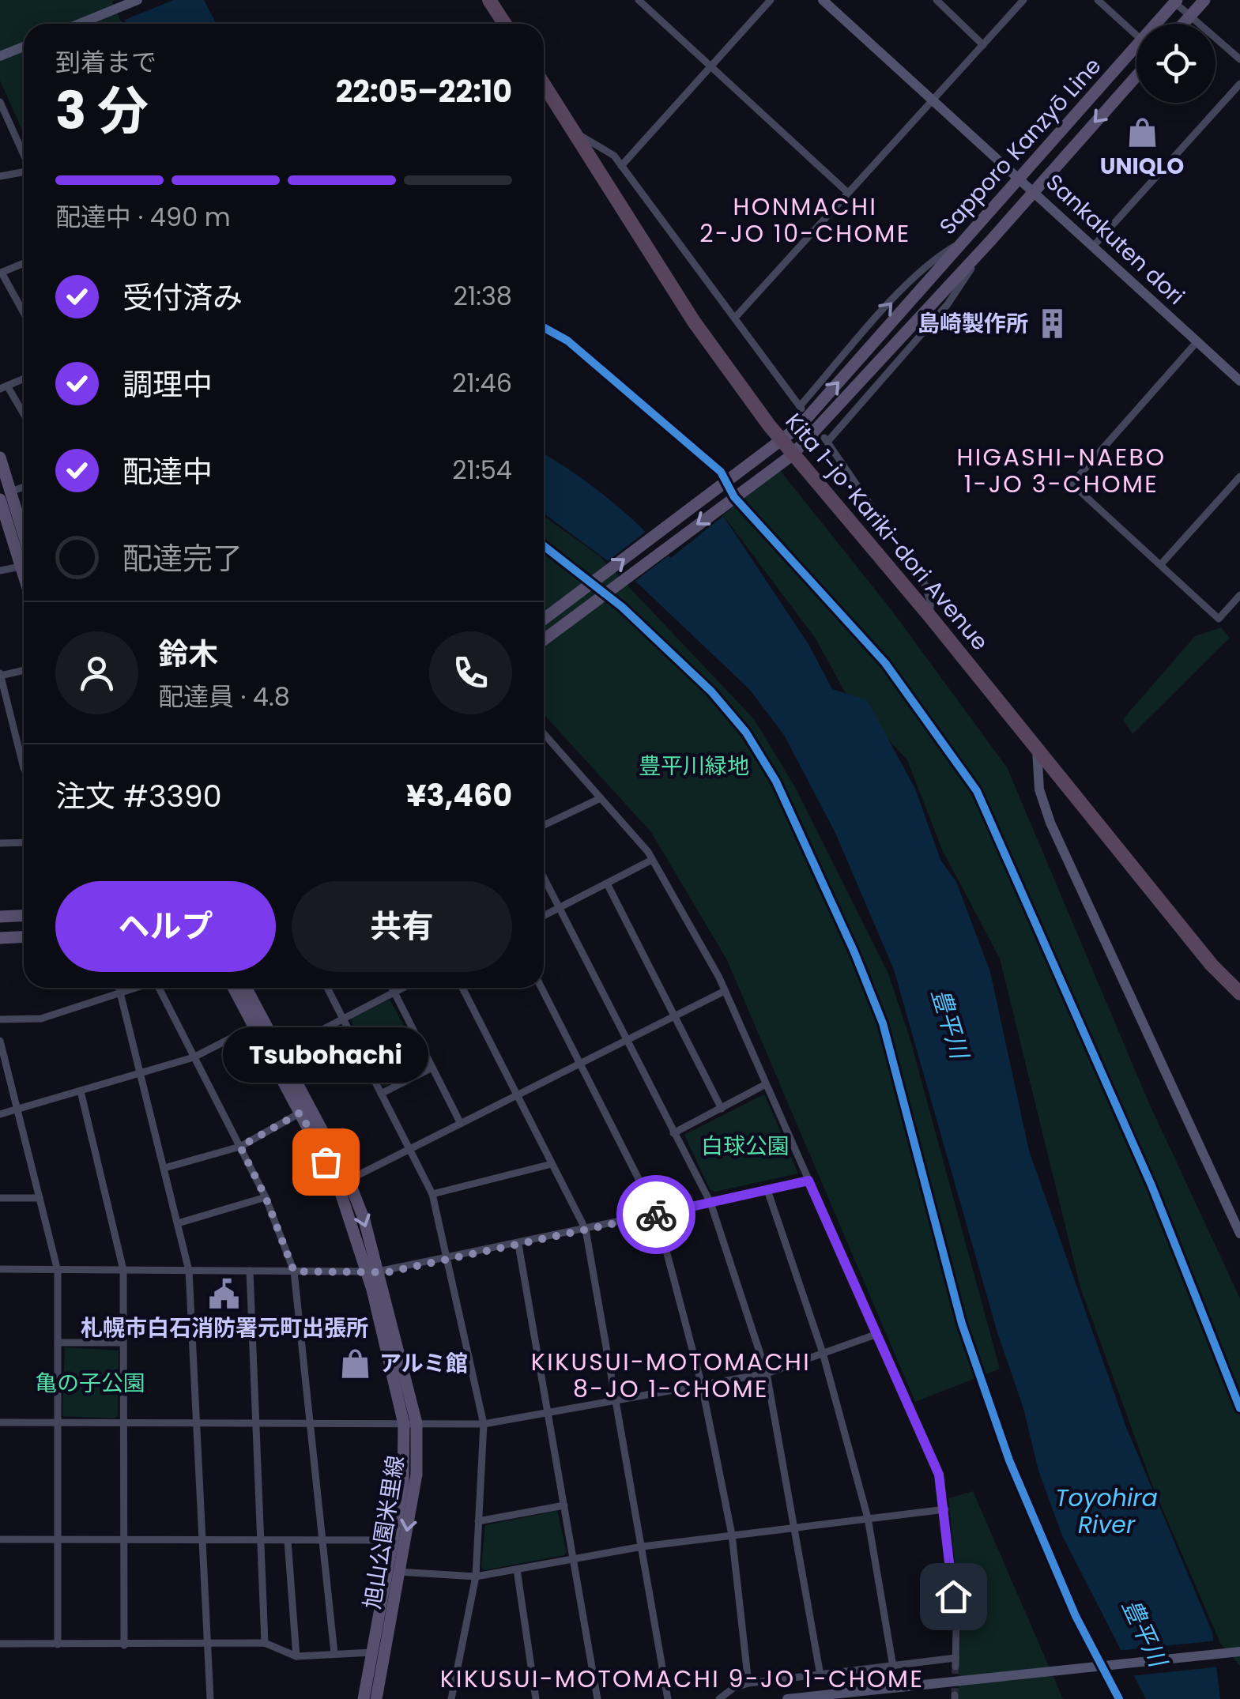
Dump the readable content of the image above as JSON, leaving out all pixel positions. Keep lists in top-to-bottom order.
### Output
{
  "streets": {
    "highway": ["Kita 1-jo･Kariki-dori Avenue"],
    "main road": ["Sapporo Kanzyō Line", "旭山公園米里線"],
    "street": ["Sankakuten dori"]
  },
  "crossings": [
    ["Sapporo Kanzyō Line", "Sankakuten dori"],
    ["Sapporo Kanzyō Line", "Kita 1-jo･Kariki-dori Avenue"]
  ],
  "districts": [
    "HONMACHI 2-JO 10-CHOME",
    "HIGASHI-NAEBO 1-JO 3-CHOME",
    "KIKUSUI-MOTOMACHI 8-JO 1-CHOME",
    "KIKUSUI-MOTOMACHI 9-JO 1-CHOME"
  ],
  "water": ["豊平川", "Toyohira River"],
  "parks": ["豊平川緑地", "白球公園", "亀の子公園"],
  "places": {
    "shop": ["UNIQLO", "アルミ館"],
    "building": ["島崎製作所"],
    "other": ["Tsubohachi"],
    "public building": ["札幌市白石消防署元町出張所"]
  },
  "page": {
    "heading": ["3 分", "到着まで", "22:05–22:10"],
    "panel": [
      "鈴木",
      "配達員 · 4.8",
      "注文 #3390",
      "¥3,460"
    ],
    "bar": "配達中 · 490 m",
    "list": [
      ["受付済み", "21:38"],
      ["調理中", "21:46"],
      ["配達中", "21:54"],
      "配達完了"
    ],
    "buttons": ["ヘルプ", "共有"],
    "bubble": "Tsubohachi"
  }
}
